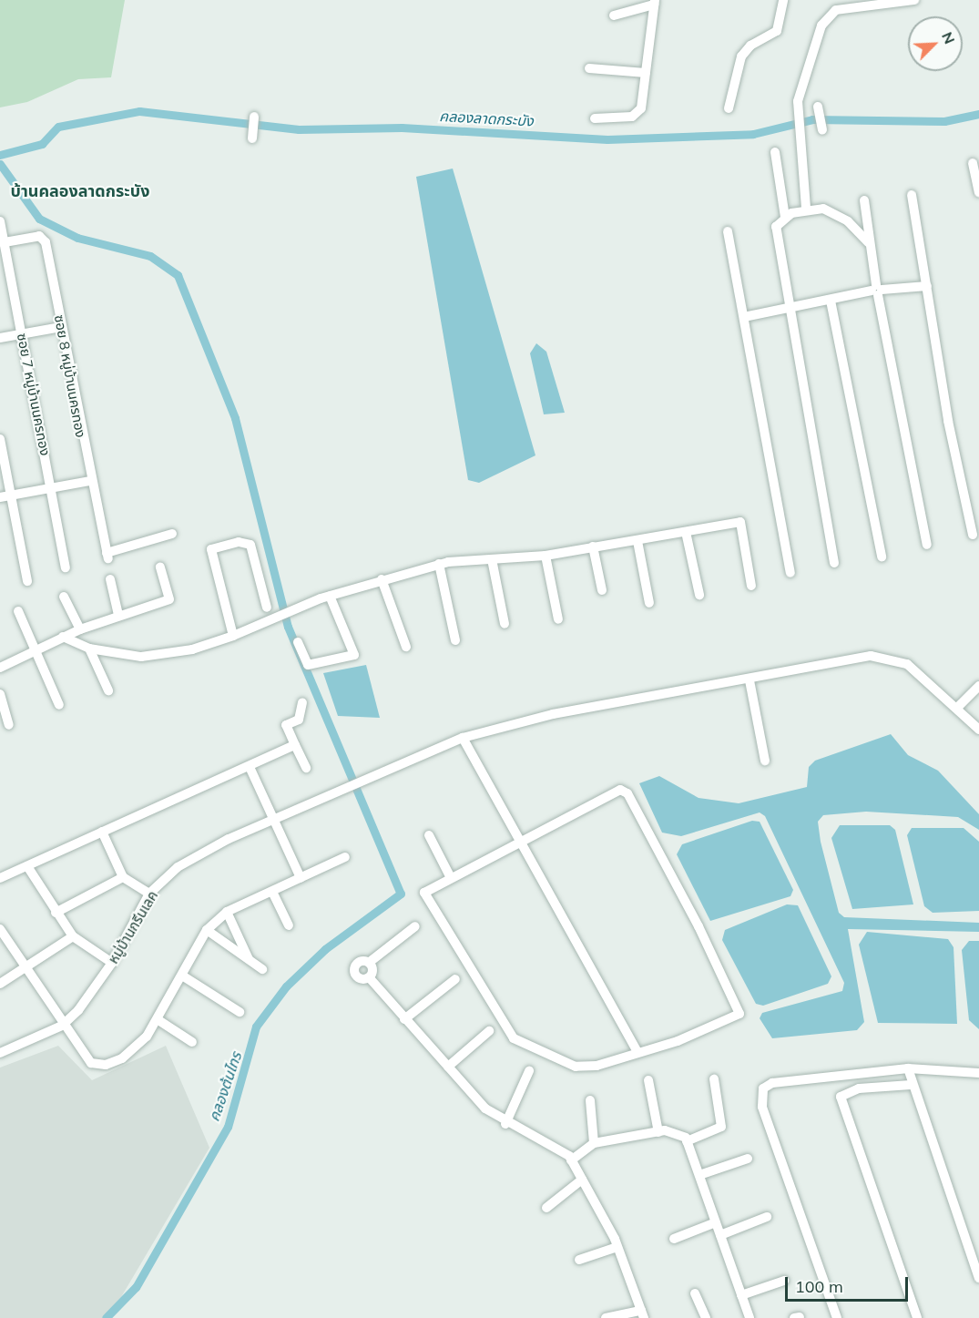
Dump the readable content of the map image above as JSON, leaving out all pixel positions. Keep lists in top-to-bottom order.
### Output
{
  "streets": {
    "street": ["ซอย 8 หมู่บ้านนครทอง", "ซอย 7 หมู่บ้านนครทอง", "หมู่บ้านกรีนเลค"]
  },
  "crossings": [
    ["ซอย 8 หมู่บ้านนครทอง", "ซอย 7 หมู่บ้านนครทอง"]
  ],
  "districts": ["บ้านคลองลาดกระบัง"],
  "water": ["คลองลาดกระบัง", "คลองต้นไทร"],
  "scale_bar": "100 m",
  "north": "top right"
}
